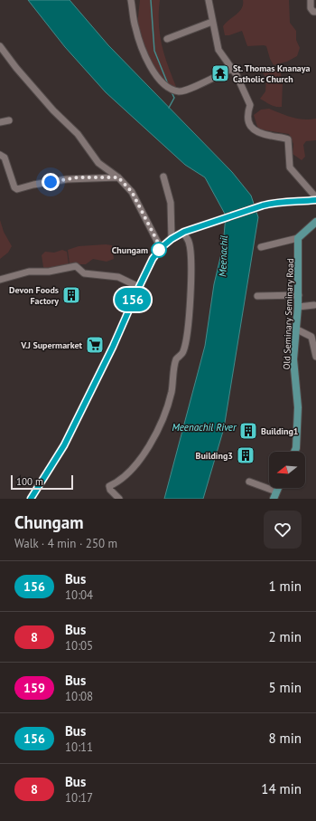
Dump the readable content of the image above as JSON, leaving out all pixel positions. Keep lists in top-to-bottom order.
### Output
{
  "streets": {
    "main road": ["Old Seminary Seminary Road"]
  },
  "water": ["Meenachil", "Meenachil River"],
  "places": {
    "temple": ["St. Thomas Knanaya Catholic Church"],
    "other": ["Chungam"],
    "building": ["Devon Foods Factory", "Building1", "Building3"],
    "supermarket": ["V.J Supermarket"]
  },
  "lines": ["bus line 156"],
  "scale_bar": "100 m",
  "north": "left",
  "page": {
    "on_map": "156",
    "scale": "100 m",
    "heading": ["Chungam", "Walk · 4 min · 250 m"],
    "list": [
      {
        "mark": "156",
        "name": "Bus",
        "note": "10:04",
        "value": "1 min"
      },
      {
        "mark": "8",
        "name": "Bus",
        "note": "10:05",
        "value": "2 min"
      },
      {
        "mark": "159",
        "name": "Bus",
        "note": "10:08",
        "value": "5 min"
      },
      {
        "mark": "156",
        "name": "Bus",
        "note": "10:11",
        "value": "8 min"
      },
      {
        "mark": "8",
        "name": "Bus",
        "note": "10:17",
        "value": "14 min"
      }
    ]
  }
}
